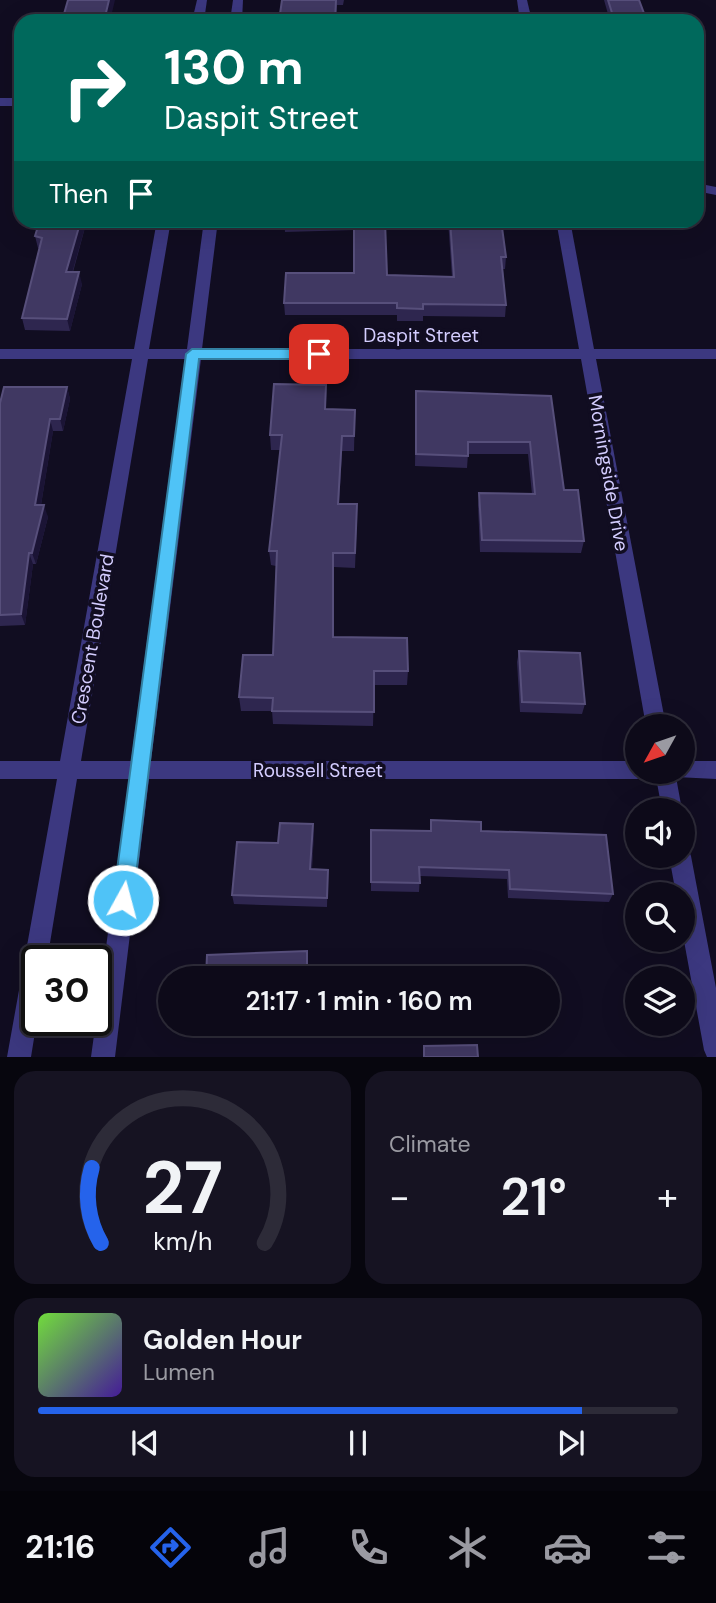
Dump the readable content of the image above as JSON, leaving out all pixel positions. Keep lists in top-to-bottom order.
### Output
{
  "streets": {
    "street": [
      "Daspit Street",
      "Morningside Drive",
      "Crescent Boulevard",
      "Roussell Street"
    ]
  },
  "crossings": [
    ["Daspit Street", "Morningside Drive"],
    ["Daspit Street", "Crescent Boulevard"],
    ["Crescent Boulevard", "Roussell Street"]
  ],
  "north": "bottom left",
  "page": {
    "turn": ["130 m", "Daspit Street"],
    "then": "Then",
    "limit": "30",
    "trip": "21:17 · 1 min · 160 m",
    "tile": "Climate",
    "heat": ["−", "21°", "+"],
    "song": ["Golden Hour", "Lumen"],
    "tabs": "21:16",
    "gauge": ["27", "km/h"]
  }
}
